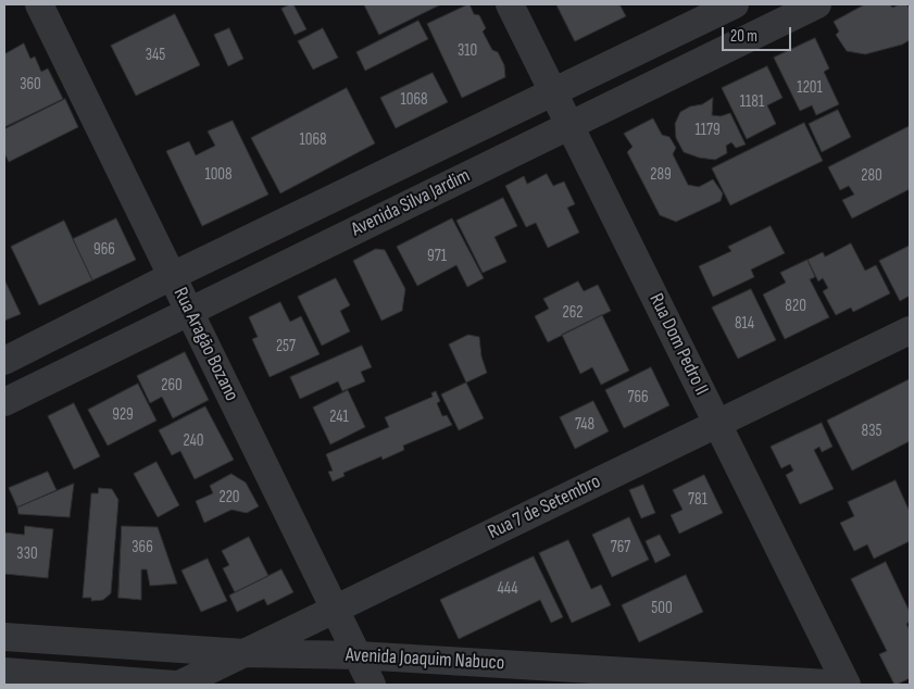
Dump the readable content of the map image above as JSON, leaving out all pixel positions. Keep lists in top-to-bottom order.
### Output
{
  "streets": {
    "street": [
      "Avenida Silva Jardim",
      "Rua Aragão Bozano",
      "Rua Dom Pedro II",
      "Rua 7 de Setembro",
      "Avenida Joaquim Nabuco"
    ]
  },
  "crossings": [
    ["Avenida Silva Jardim", "Rua Aragão Bozano"],
    ["Avenida Silva Jardim", "Rua Dom Pedro II"],
    ["Rua Aragão Bozano", "Rua 7 de Setembro"],
    ["Rua Aragão Bozano", "Avenida Joaquim Nabuco"],
    ["Rua Dom Pedro II", "Rua 7 de Setembro"],
    ["Rua Dom Pedro II", "Avenida Joaquim Nabuco"],
    ["Rua 7 de Setembro", "Avenida Joaquim Nabuco"]
  ],
  "house_numbers": [
    "310",
    "345",
    "360",
    "1201",
    "1068",
    "1181",
    "1179",
    "1068",
    "1008",
    "289",
    "280",
    "966",
    "971",
    "820",
    "262",
    "814",
    "257",
    "260",
    "766",
    "929",
    "241",
    "748",
    "835",
    "240",
    "220",
    "781",
    "366",
    "767",
    "330",
    "444",
    "500"
  ],
  "scale_bar": "20 m"
}
